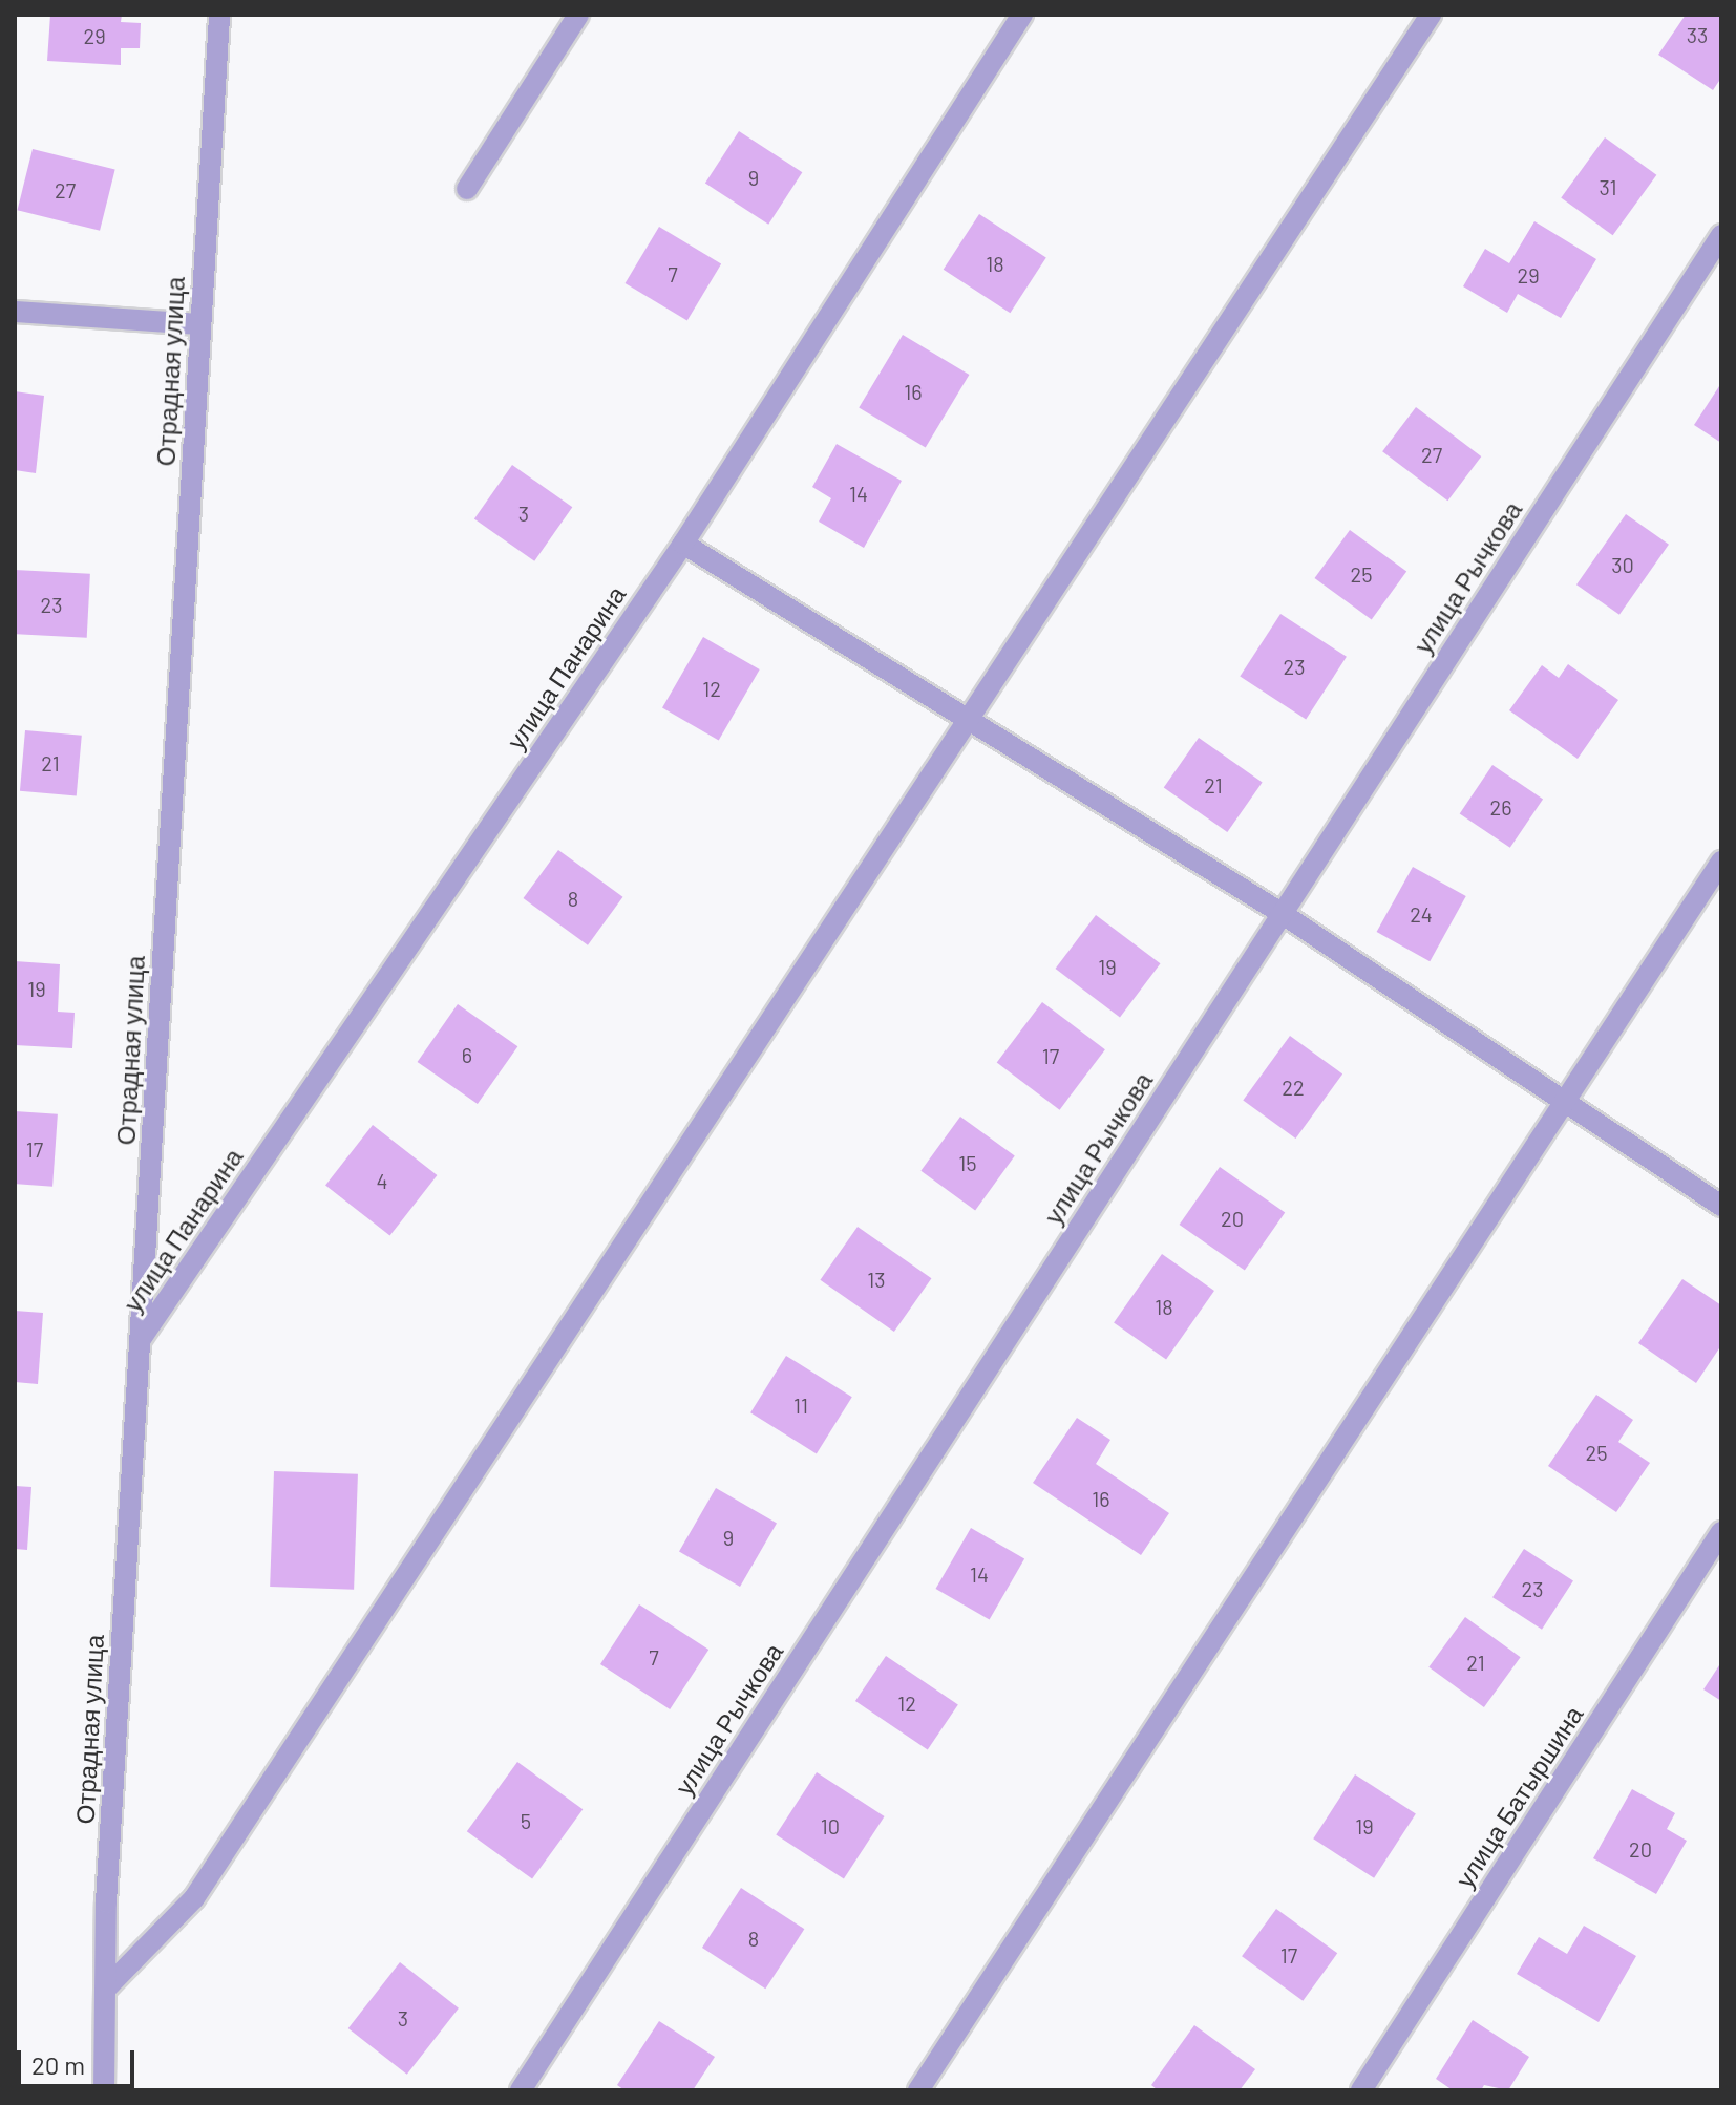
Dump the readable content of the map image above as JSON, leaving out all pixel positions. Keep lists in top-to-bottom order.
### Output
{
  "streets": {
    "street": [
      "Отрадная улица",
      "улица Рычкова",
      "улица Панарина",
      "улица Батыршина"
    ]
  },
  "crossings": [
    ["Отрадная улица", "улица Панарина"]
  ],
  "house_numbers": [
    "33",
    "29",
    "9",
    "31",
    "27",
    "18",
    "7",
    "29",
    "16",
    "27",
    "14",
    "3",
    "30",
    "25",
    "23",
    "23",
    "12",
    "21",
    "21",
    "26",
    "8",
    "24",
    "19",
    "19",
    "6",
    "17",
    "22",
    "17",
    "15",
    "4",
    "20",
    "13",
    "18",
    "11",
    "25",
    "16",
    "9",
    "14",
    "23",
    "7",
    "21",
    "12",
    "5",
    "10",
    "19",
    "20",
    "8",
    "17",
    "3"
  ],
  "scale_bar": "20 m"
}
